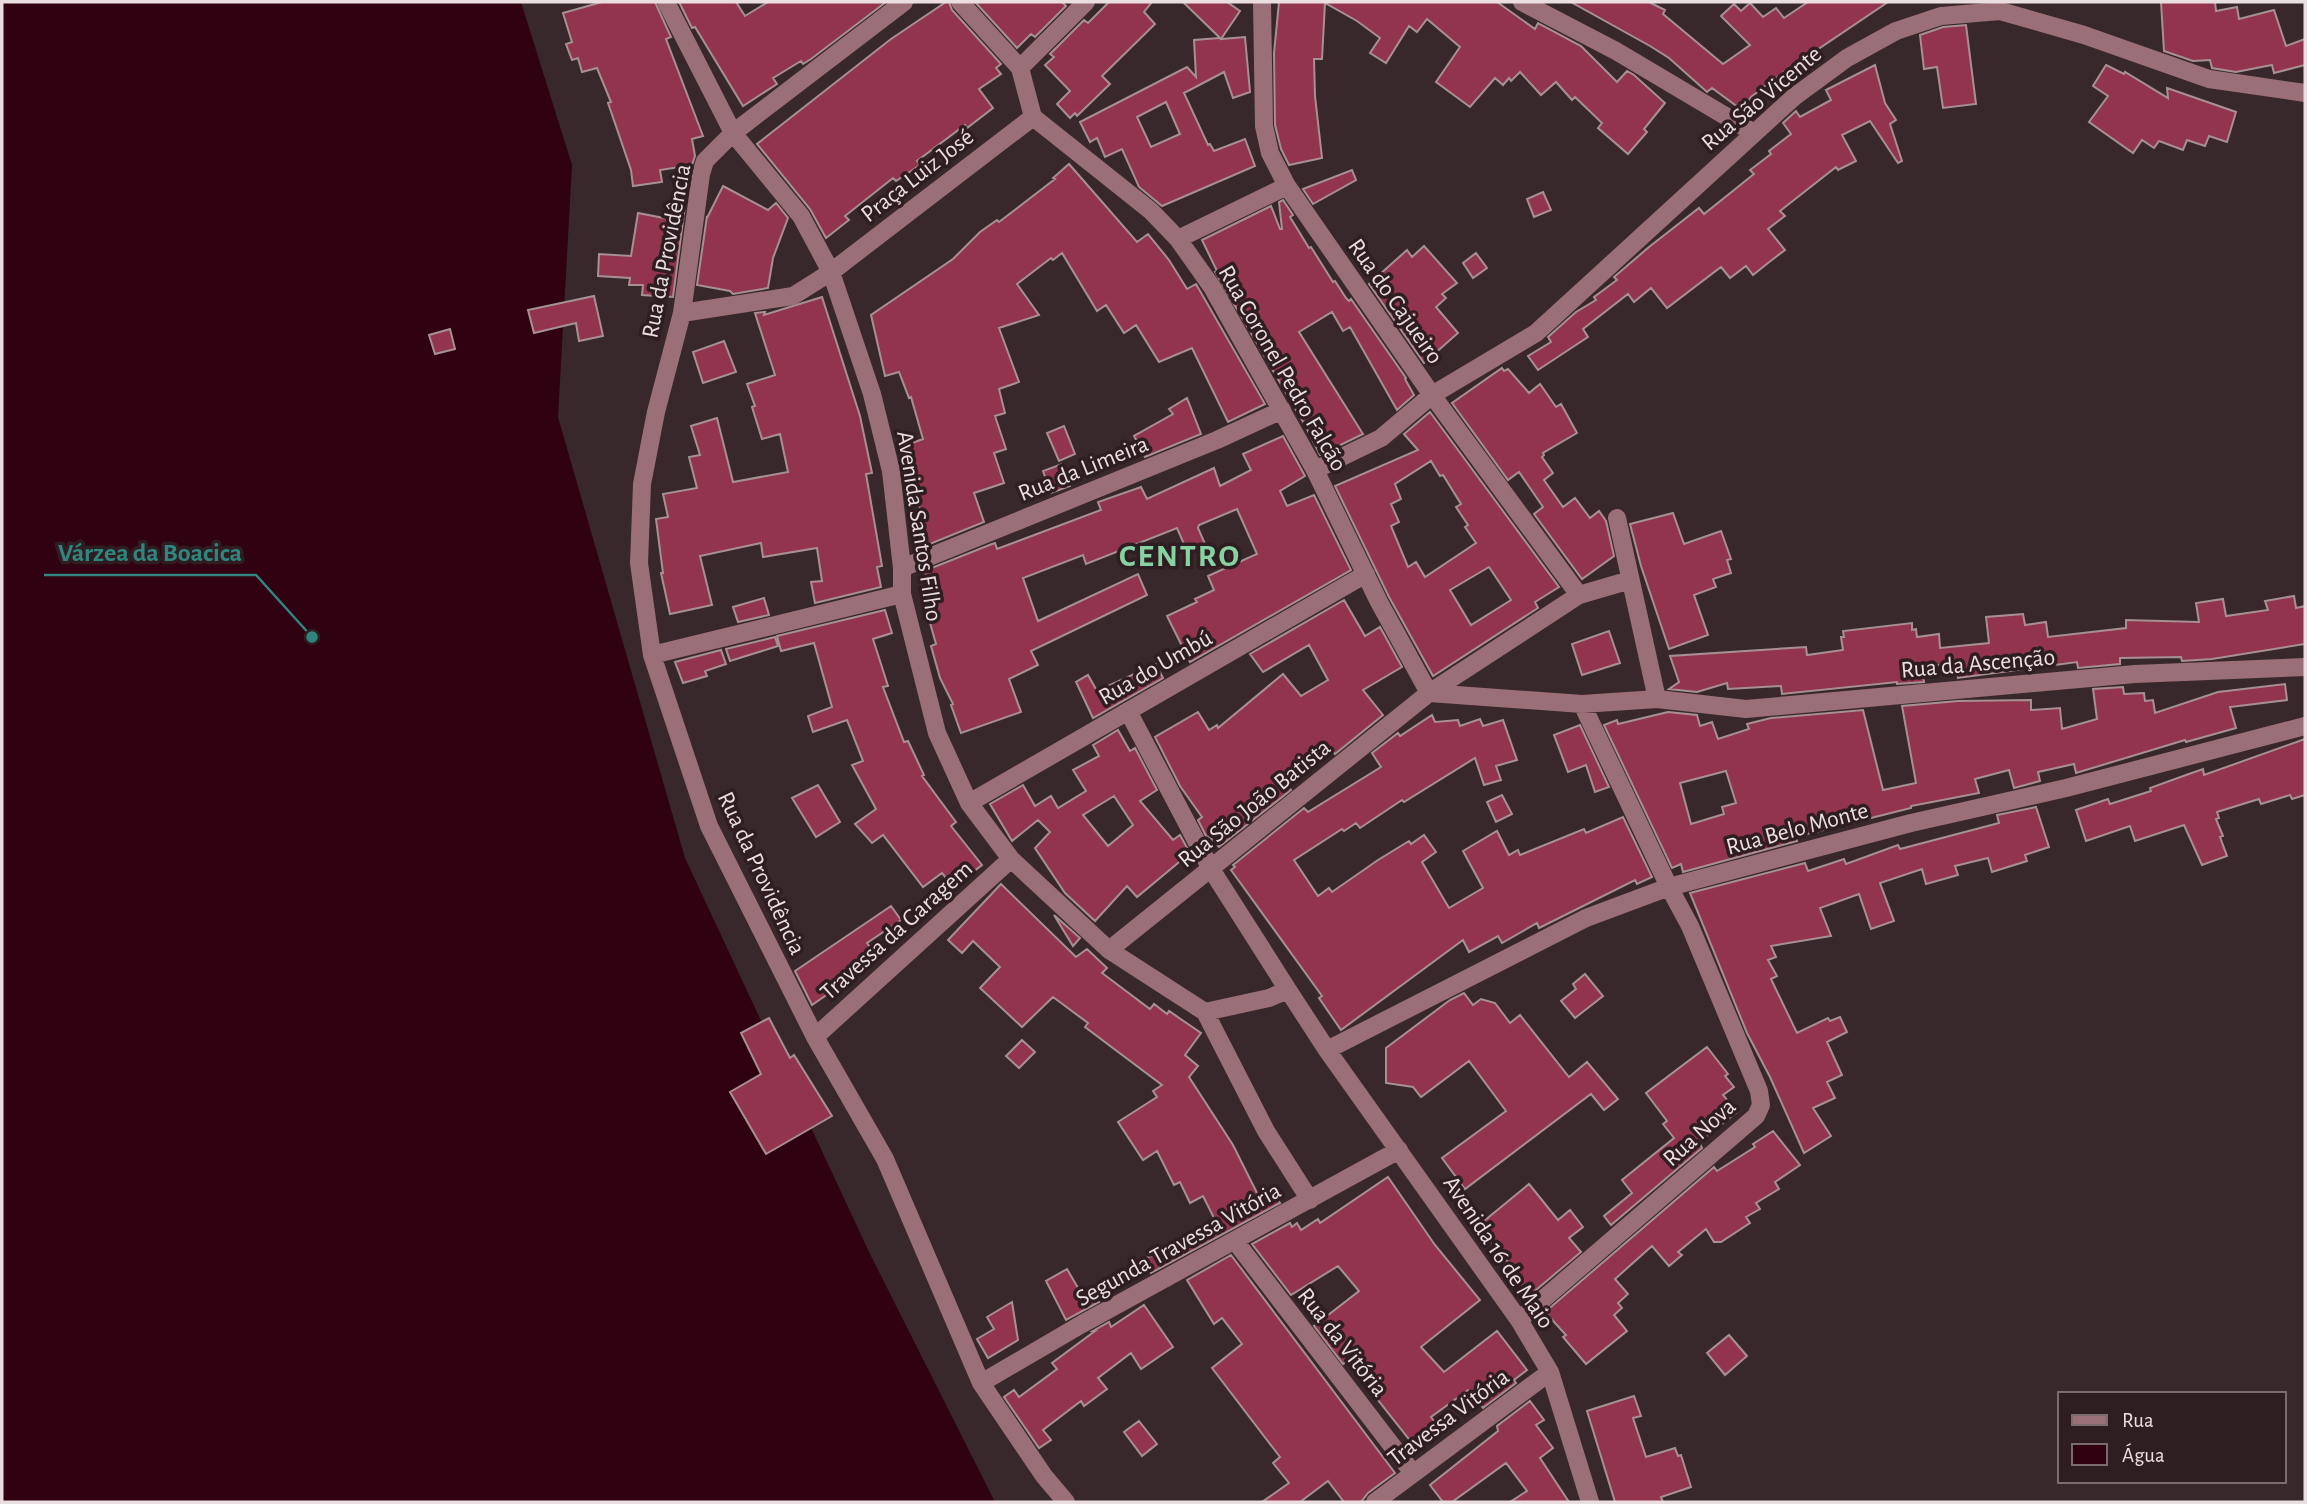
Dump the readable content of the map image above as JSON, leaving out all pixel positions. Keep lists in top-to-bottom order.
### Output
{
  "streets": {
    "street": [
      "Rua São Vicente",
      "Praça Luiz José",
      "Rua da Providência",
      "Rua do Cajueiro",
      "Rua Coronel Pedro Falcão",
      "Rua da Limeira",
      "Avenida Santos Filho",
      "Rua da Ascenção",
      "Rua do Umbú",
      "Rua São João Batista",
      "Rua Belo Monte",
      "Travessa da Garagem",
      "Rua Nova",
      "Segunda Travessa Vitória",
      "Avenida 16 de Maio",
      "Rua da Vitória",
      "Travessa Vitória"
    ]
  },
  "crossings": [
    ["Rua São Vicente", "Rua do Cajueiro"],
    ["Rua São Vicente", "Rua Coronel Pedro Falcão"],
    ["Praça Luiz José", "Rua da Providência"],
    ["Praça Luiz José", "Rua Coronel Pedro Falcão"],
    ["Praça Luiz José", "Avenida Santos Filho"],
    ["Rua da Providência", "Avenida Santos Filho"],
    ["Rua da Providência", "Travessa da Garagem"],
    ["Rua da Providência", "Segunda Travessa Vitória"],
    ["Rua do Cajueiro", "Rua São João Batista"],
    ["Rua Coronel Pedro Falcão", "Rua da Limeira"],
    ["Rua Coronel Pedro Falcão", "Rua da Ascenção"],
    ["Rua Coronel Pedro Falcão", "Rua do Umbú"],
    ["Rua Coronel Pedro Falcão", "Rua São João Batista"],
    ["Rua da Limeira", "Avenida Santos Filho"],
    ["Avenida Santos Filho", "Rua do Umbú"],
    ["Avenida Santos Filho", "Rua São João Batista"],
    ["Avenida Santos Filho", "Travessa da Garagem"],
    ["Rua da Ascenção", "Rua São João Batista"],
    ["Rua do Umbú", "Avenida 16 de Maio"],
    ["Rua São João Batista", "Avenida 16 de Maio"],
    ["Rua Belo Monte", "Rua Nova"],
    ["Rua Belo Monte", "Avenida 16 de Maio"],
    ["Rua Nova", "Avenida 16 de Maio"],
    ["Segunda Travessa Vitória", "Avenida 16 de Maio"],
    ["Segunda Travessa Vitória", "Rua da Vitória"],
    ["Avenida 16 de Maio", "Travessa Vitória"],
    ["Rua da Vitória", "Travessa Vitória"]
  ],
  "districts": ["CENTRO"],
  "places": ["Várzea da Boacica"],
  "legend": ["Rua", "Água"]
}
